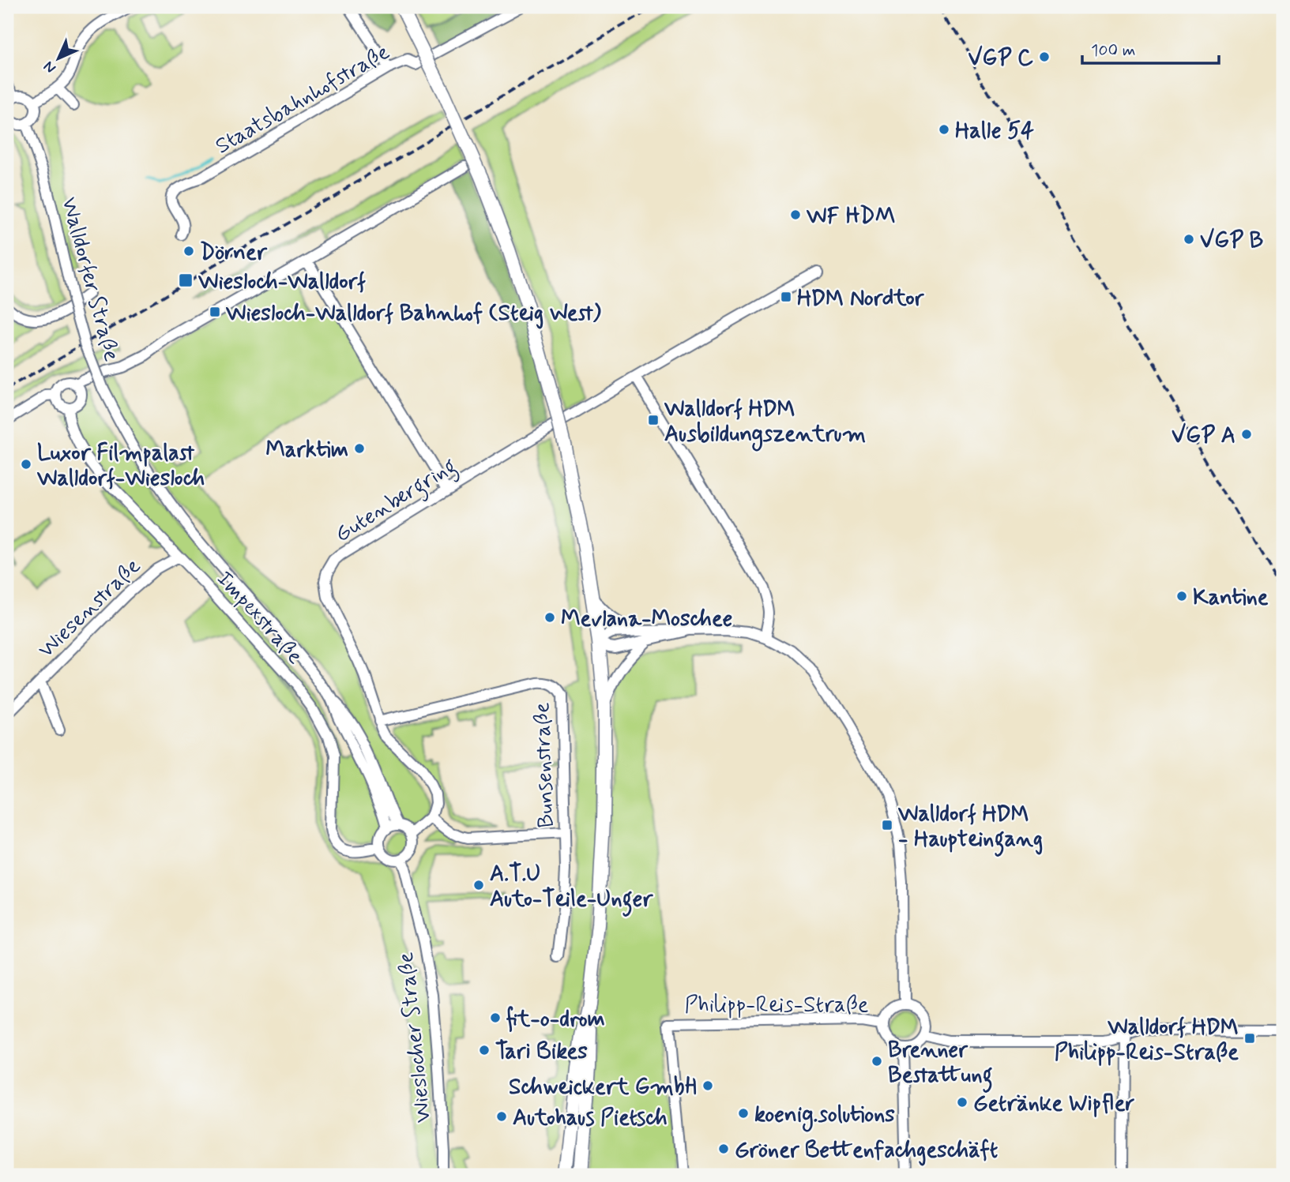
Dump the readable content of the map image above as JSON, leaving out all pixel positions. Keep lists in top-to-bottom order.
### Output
{
  "streets": {
    "street": [
      "Staatsbahnhofstraße",
      "Walldorfer Straße",
      "Gutenbergring",
      "Wiesenstraße",
      "Impexstraße",
      "Bunsenstraße",
      "Philipp-Reis-Straße",
      "Wieslocher Straße"
    ]
  },
  "crossings": [
    ["Walldorfer Straße", "Impexstraße"],
    ["Walldorfer Straße", "Wieslocher Straße"],
    ["Gutenbergring", "Bunsenstraße"],
    ["Wiesenstraße", "Impexstraße"],
    ["Impexstraße", "Wieslocher Straße"]
  ],
  "places": {
    "other": [
      "VGP C",
      "Halle 54",
      "WF HDM",
      "VGP B",
      "Dörner",
      "VGP A",
      "Marktim",
      "Luxor Filmpalast Walldorf-Wiesloch",
      "Kantine",
      "Mevlana-Moschee",
      "A.T.U Auto-Teile-Unger",
      "fit-o-drom",
      "Tari Bikes",
      "Brenner Bestattung",
      "Schweickert GmbH",
      "Getränke Wipfler",
      "koenig.solutions",
      "Autohaus Pietsch",
      "Gröner Bettenfachgeschäft"
    ],
    "transit": [
      "Wiesloch-Walldorf",
      "HDM Nordtor",
      "Wiesloch-Walldorf Bahnhof (Steig West)",
      "Walldorf HDM Ausbildungszentrum",
      "Walldorf HDM - Haupteingang",
      "Walldorf HDM Philipp-Reis-Straße"
    ]
  },
  "scale_bar": "100 m",
  "north": "bottom left"
}
